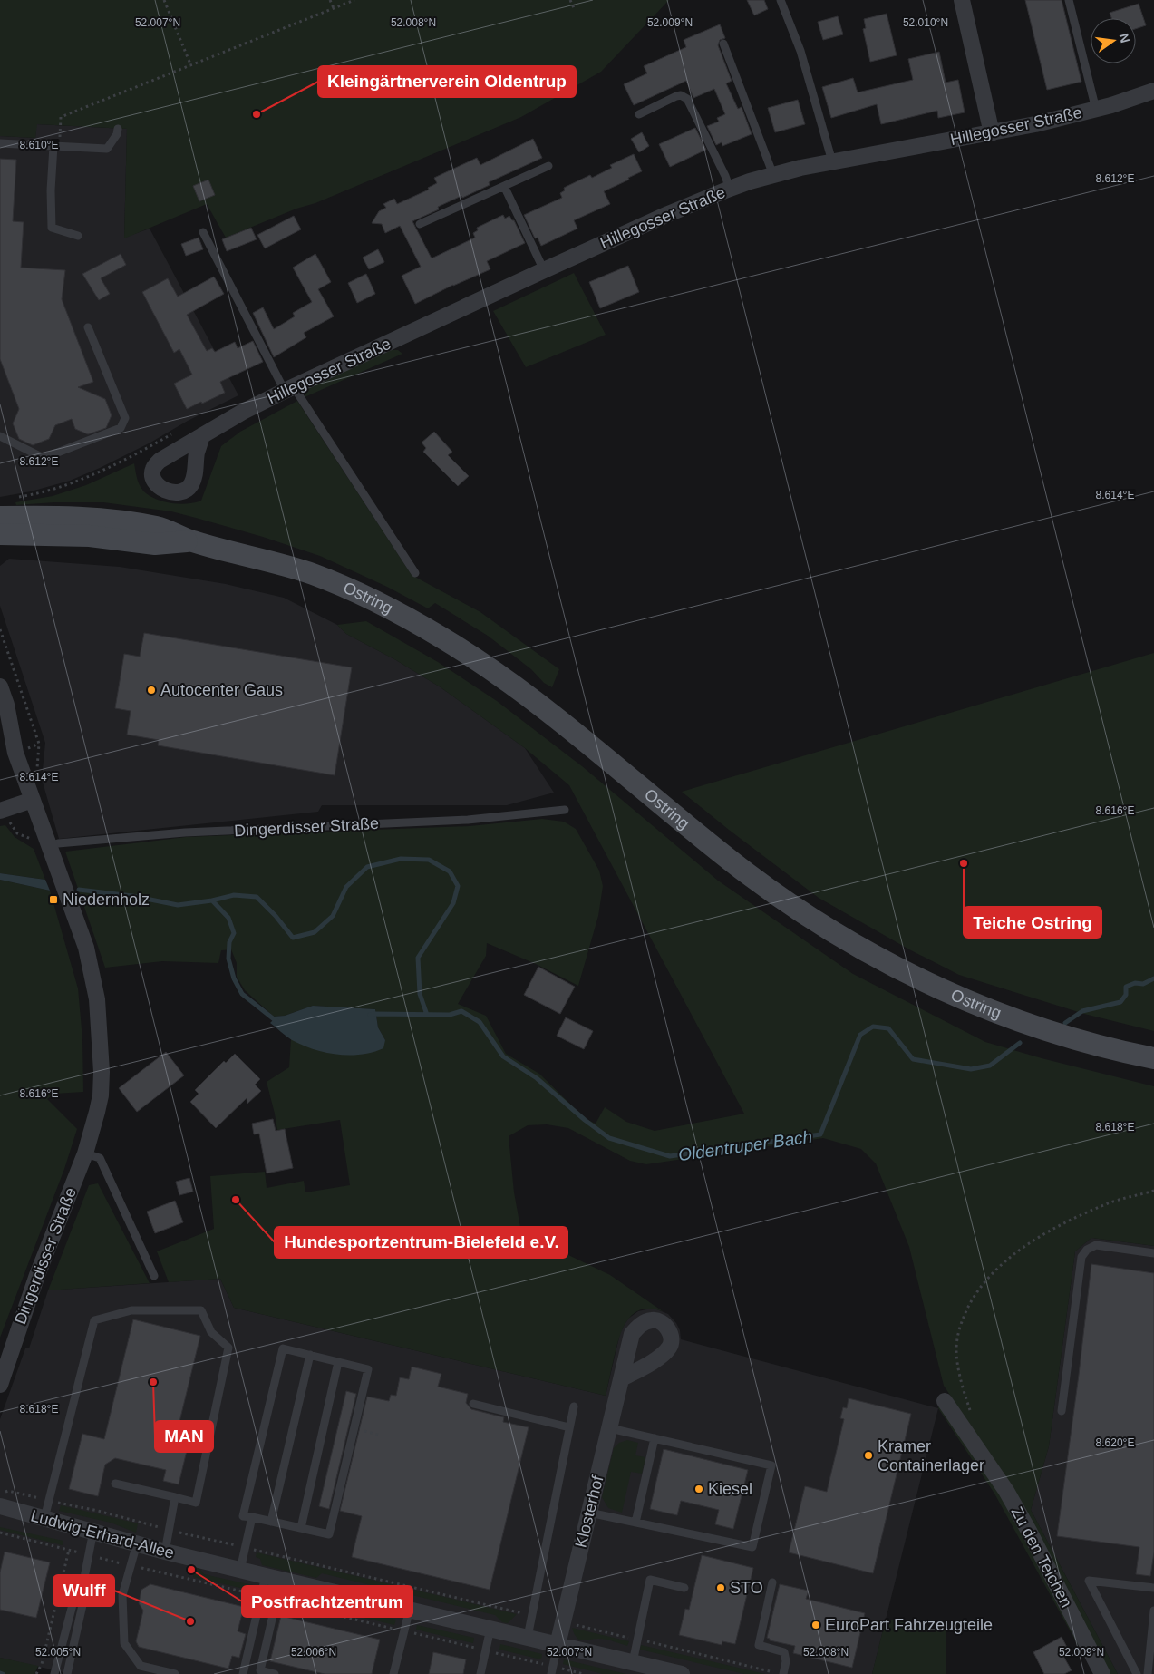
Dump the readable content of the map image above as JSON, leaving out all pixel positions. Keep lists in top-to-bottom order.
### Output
{
  "streets": {
    "main road": ["Ostring"],
    "street": [
      "Hillegosser Straße",
      "Dingerdisser Straße",
      "Klosterhof",
      "Ludwig-Erhard-Allee",
      "Zu den Teichen"
    ]
  },
  "crossings": [
    ["Klosterhof", "Ludwig-Erhard-Allee"]
  ],
  "water": ["Oldentruper Bach"],
  "places": {
    "other": [
      "Kleingärtnerverein Oldentrup",
      "Autocenter Gaus",
      "Teiche Ostring",
      "Hundesportzentrum-Bielefeld e.V.",
      "MAN",
      "Kramer Containerlager",
      "Kiesel",
      "Postfrachtzentrum",
      "STO",
      "Wulff",
      "EuroPart Fahrzeugteile"
    ],
    "transit": ["Niedernholz"]
  },
  "north": "right",
  "coordinates": [
    "52.007°N",
    "52.008°N",
    "52.009°N",
    "52.010°N",
    "8.610°E",
    "8.612°E",
    "8.614°E",
    "8.616°E",
    "8.618°E",
    "8.620°E",
    "52.005°N",
    "52.006°N"
  ]
}
